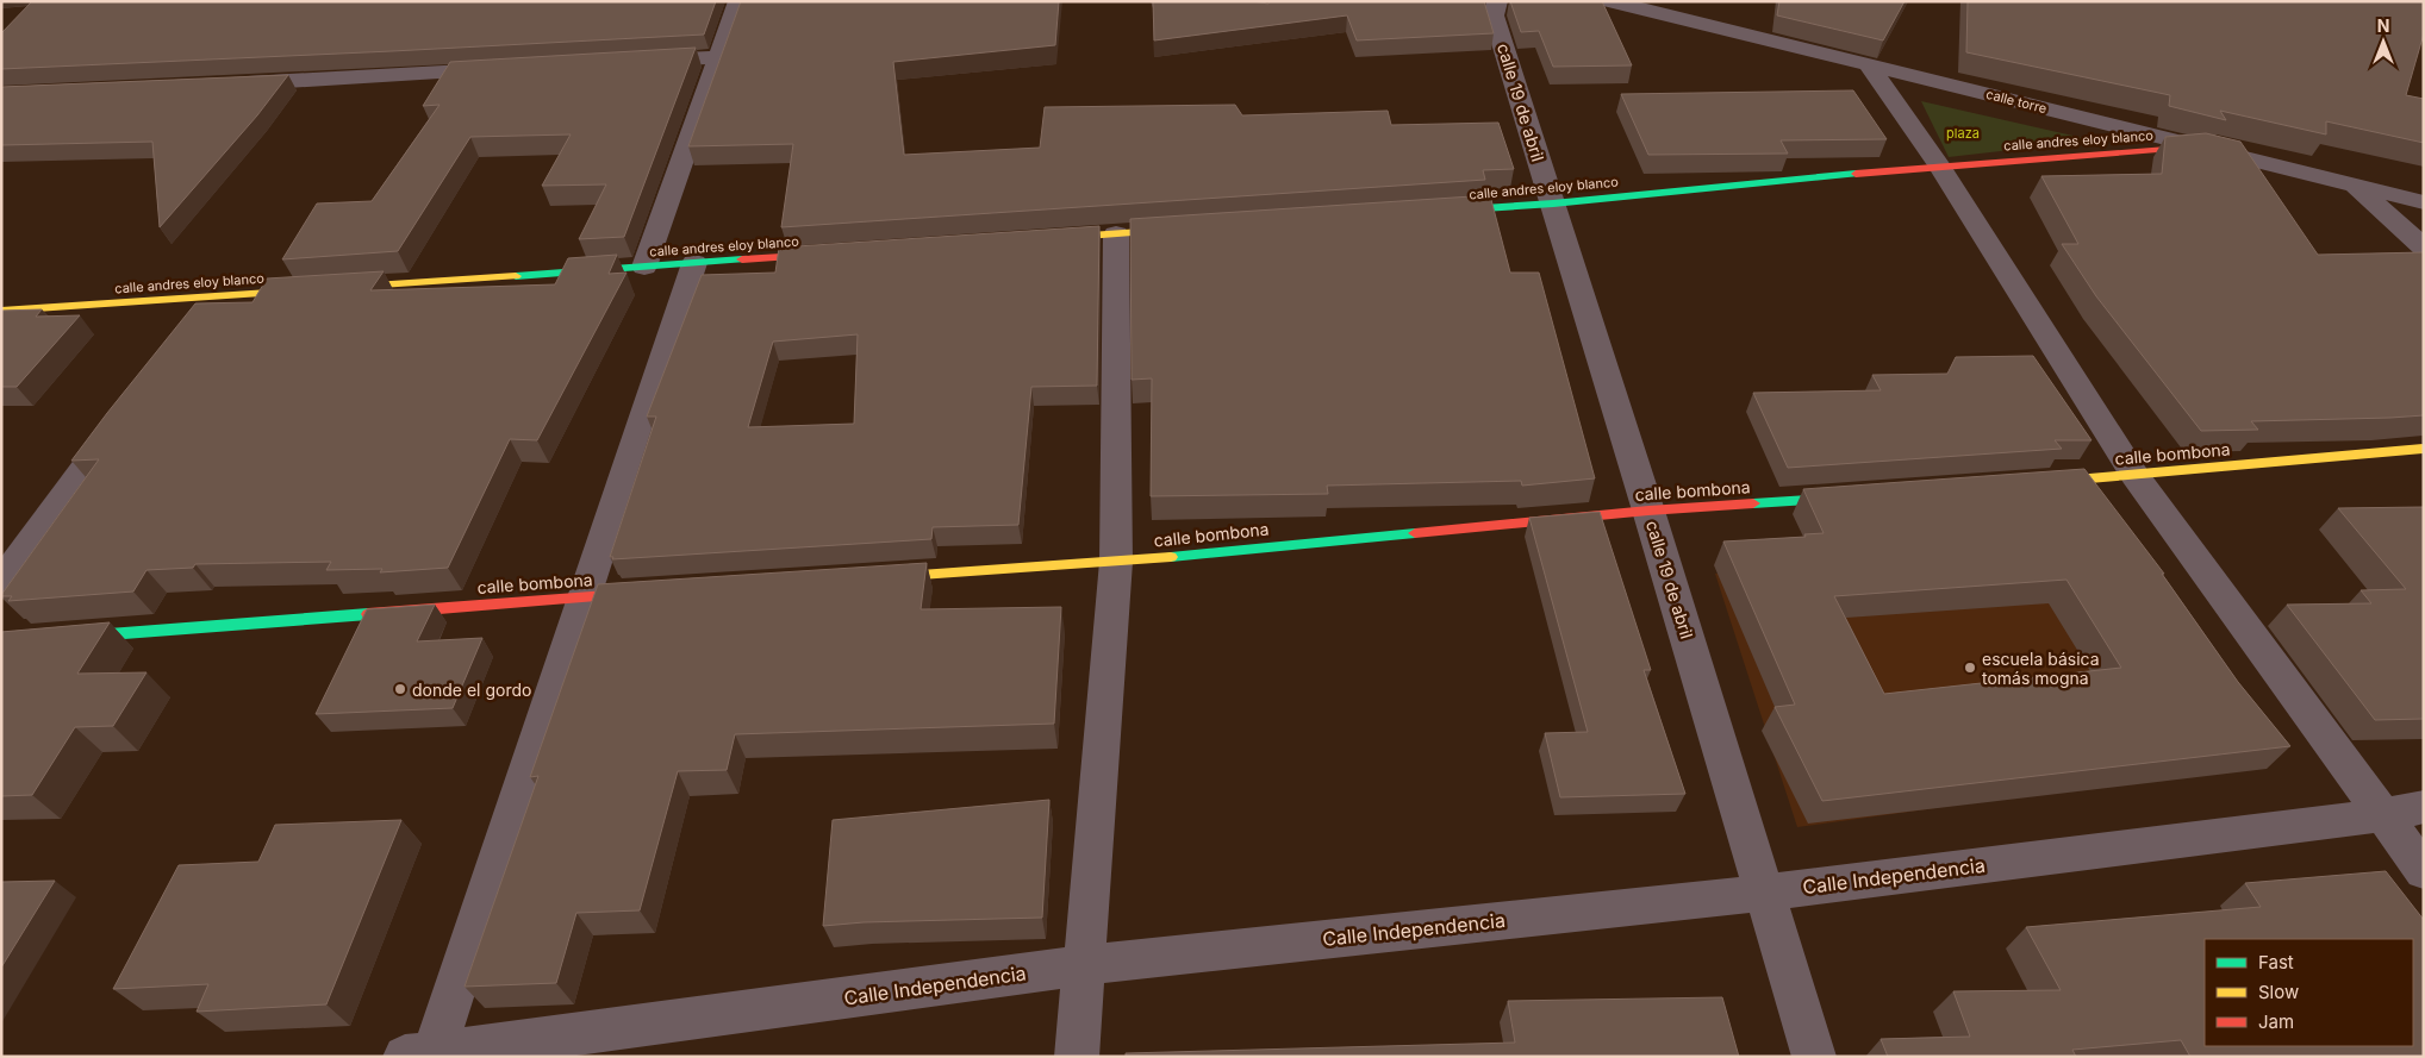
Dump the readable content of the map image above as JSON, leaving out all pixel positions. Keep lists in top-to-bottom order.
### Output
{
  "streets": {
    "street": [
      "calle torre",
      "calle 19 de abril",
      "calle andres eloy blanco",
      "calle bombona",
      "Calle Independencia"
    ]
  },
  "crossings": [
    ["calle torre", "calle andres eloy blanco"],
    ["calle 19 de abril", "calle andres eloy blanco"],
    ["calle 19 de abril", "calle bombona"],
    ["calle 19 de abril", "Calle Independencia"]
  ],
  "parks": ["plaza"],
  "places": ["escuela básica tomás mogna", "donde el gordo"],
  "legend": ["Fast", "Slow", "Jam"],
  "north": "top"
}
